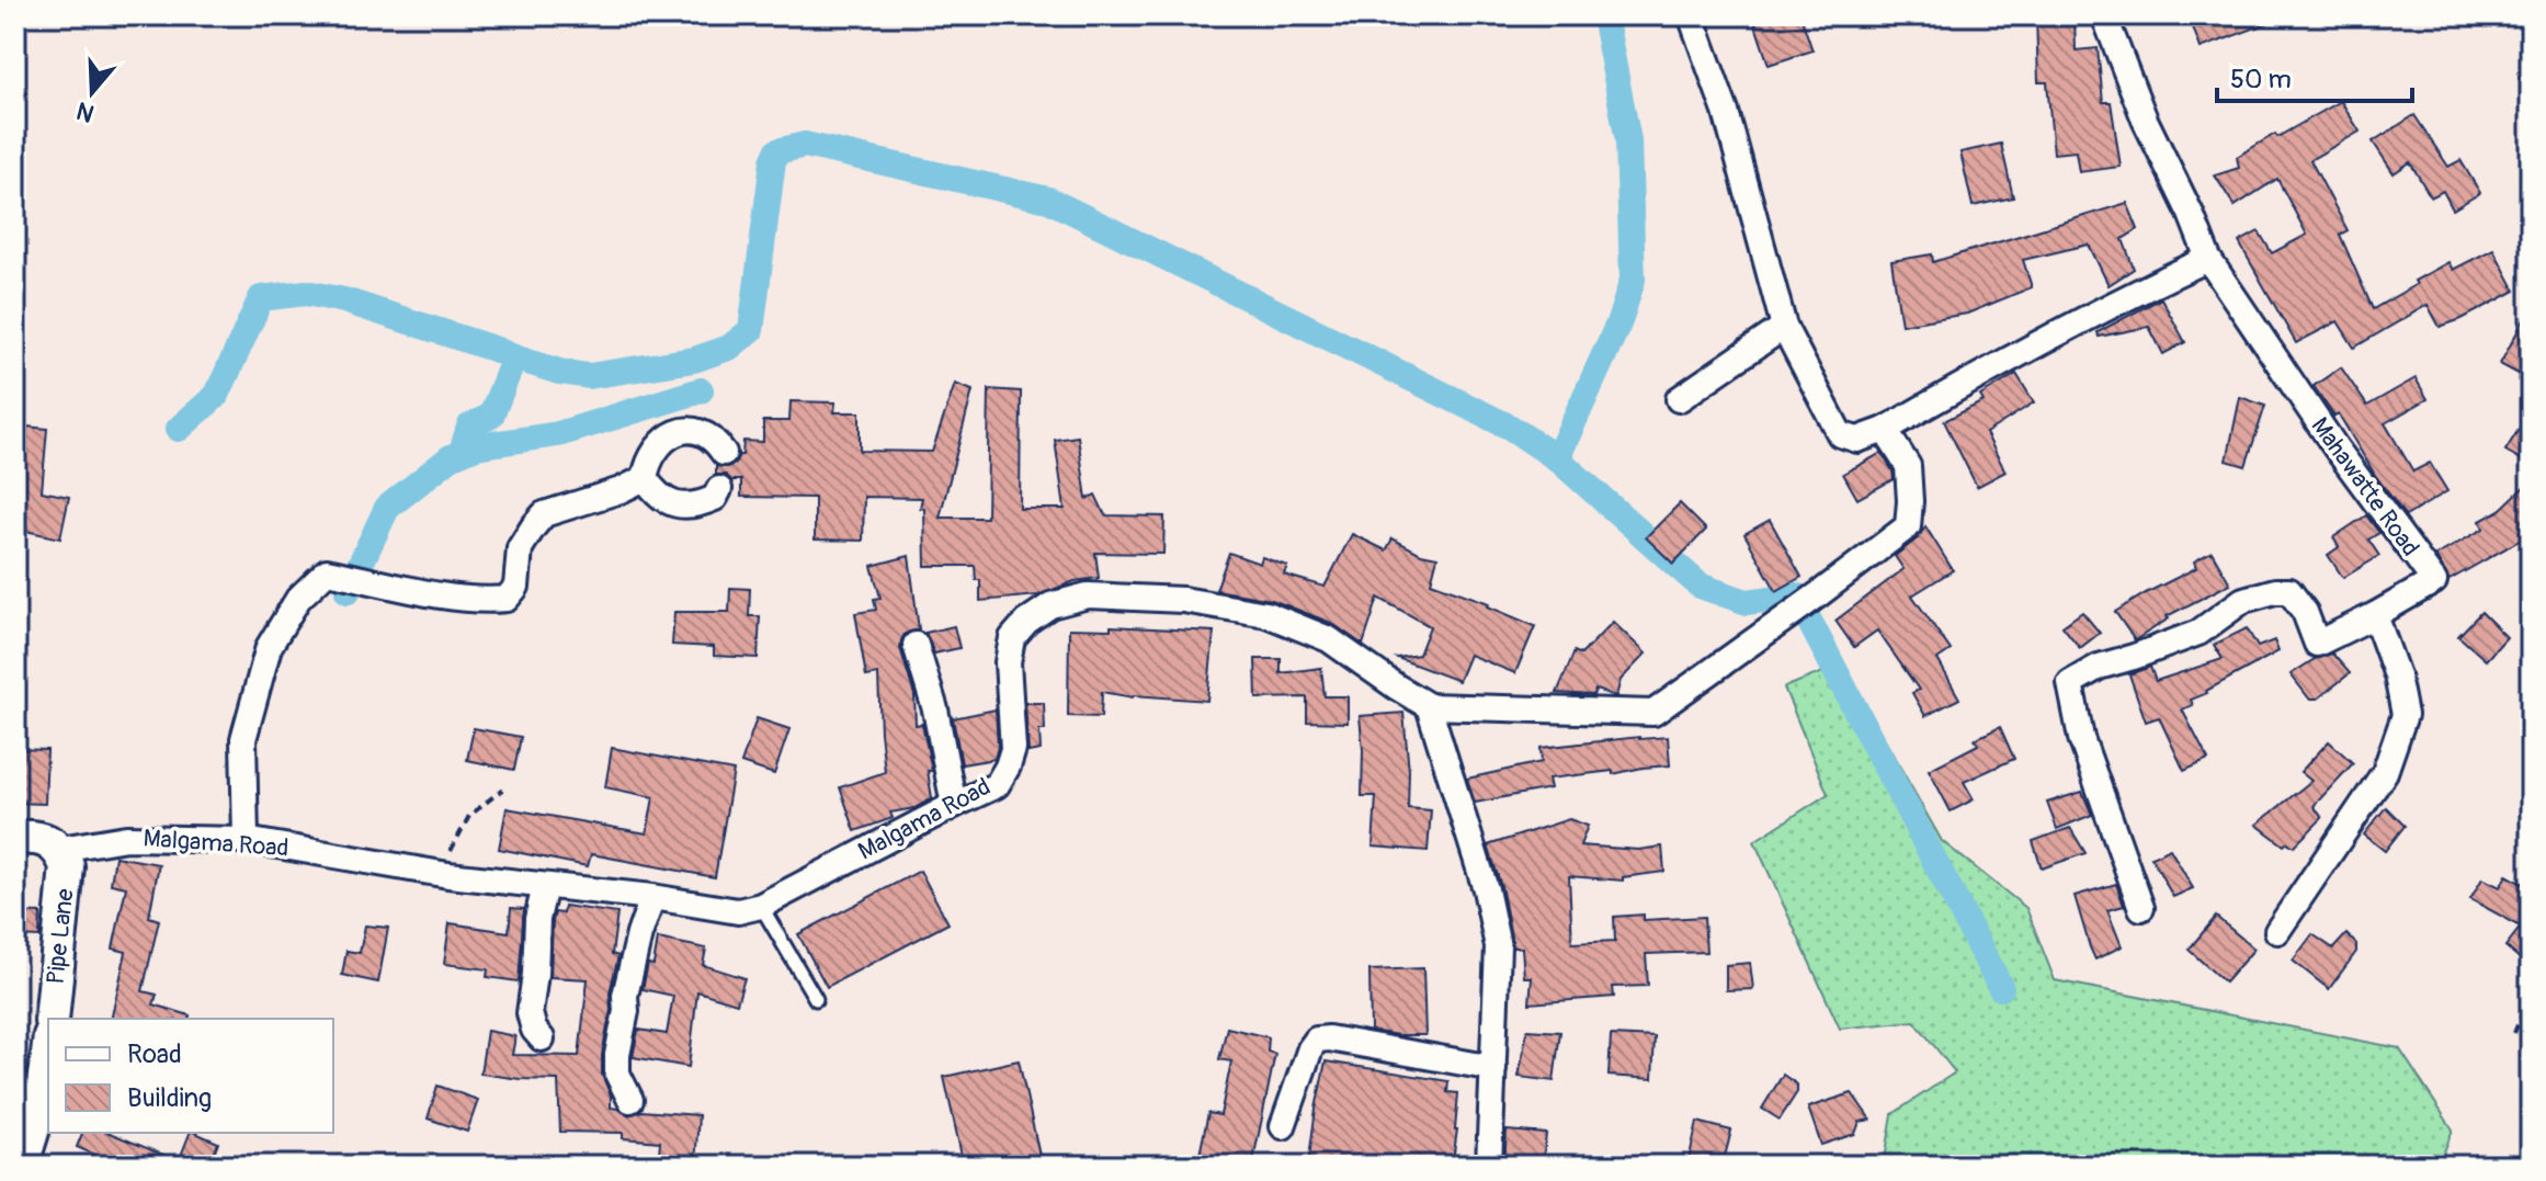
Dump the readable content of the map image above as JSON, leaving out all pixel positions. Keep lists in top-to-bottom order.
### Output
{
  "streets": {
    "street": ["Mahawatte Road", "Malgama Road", "Pipe Lane"]
  },
  "crossings": [
    ["Malgama Road", "Pipe Lane"]
  ],
  "legend": ["Road", "Building"],
  "scale_bar": "50 m",
  "north": "bottom"
}
